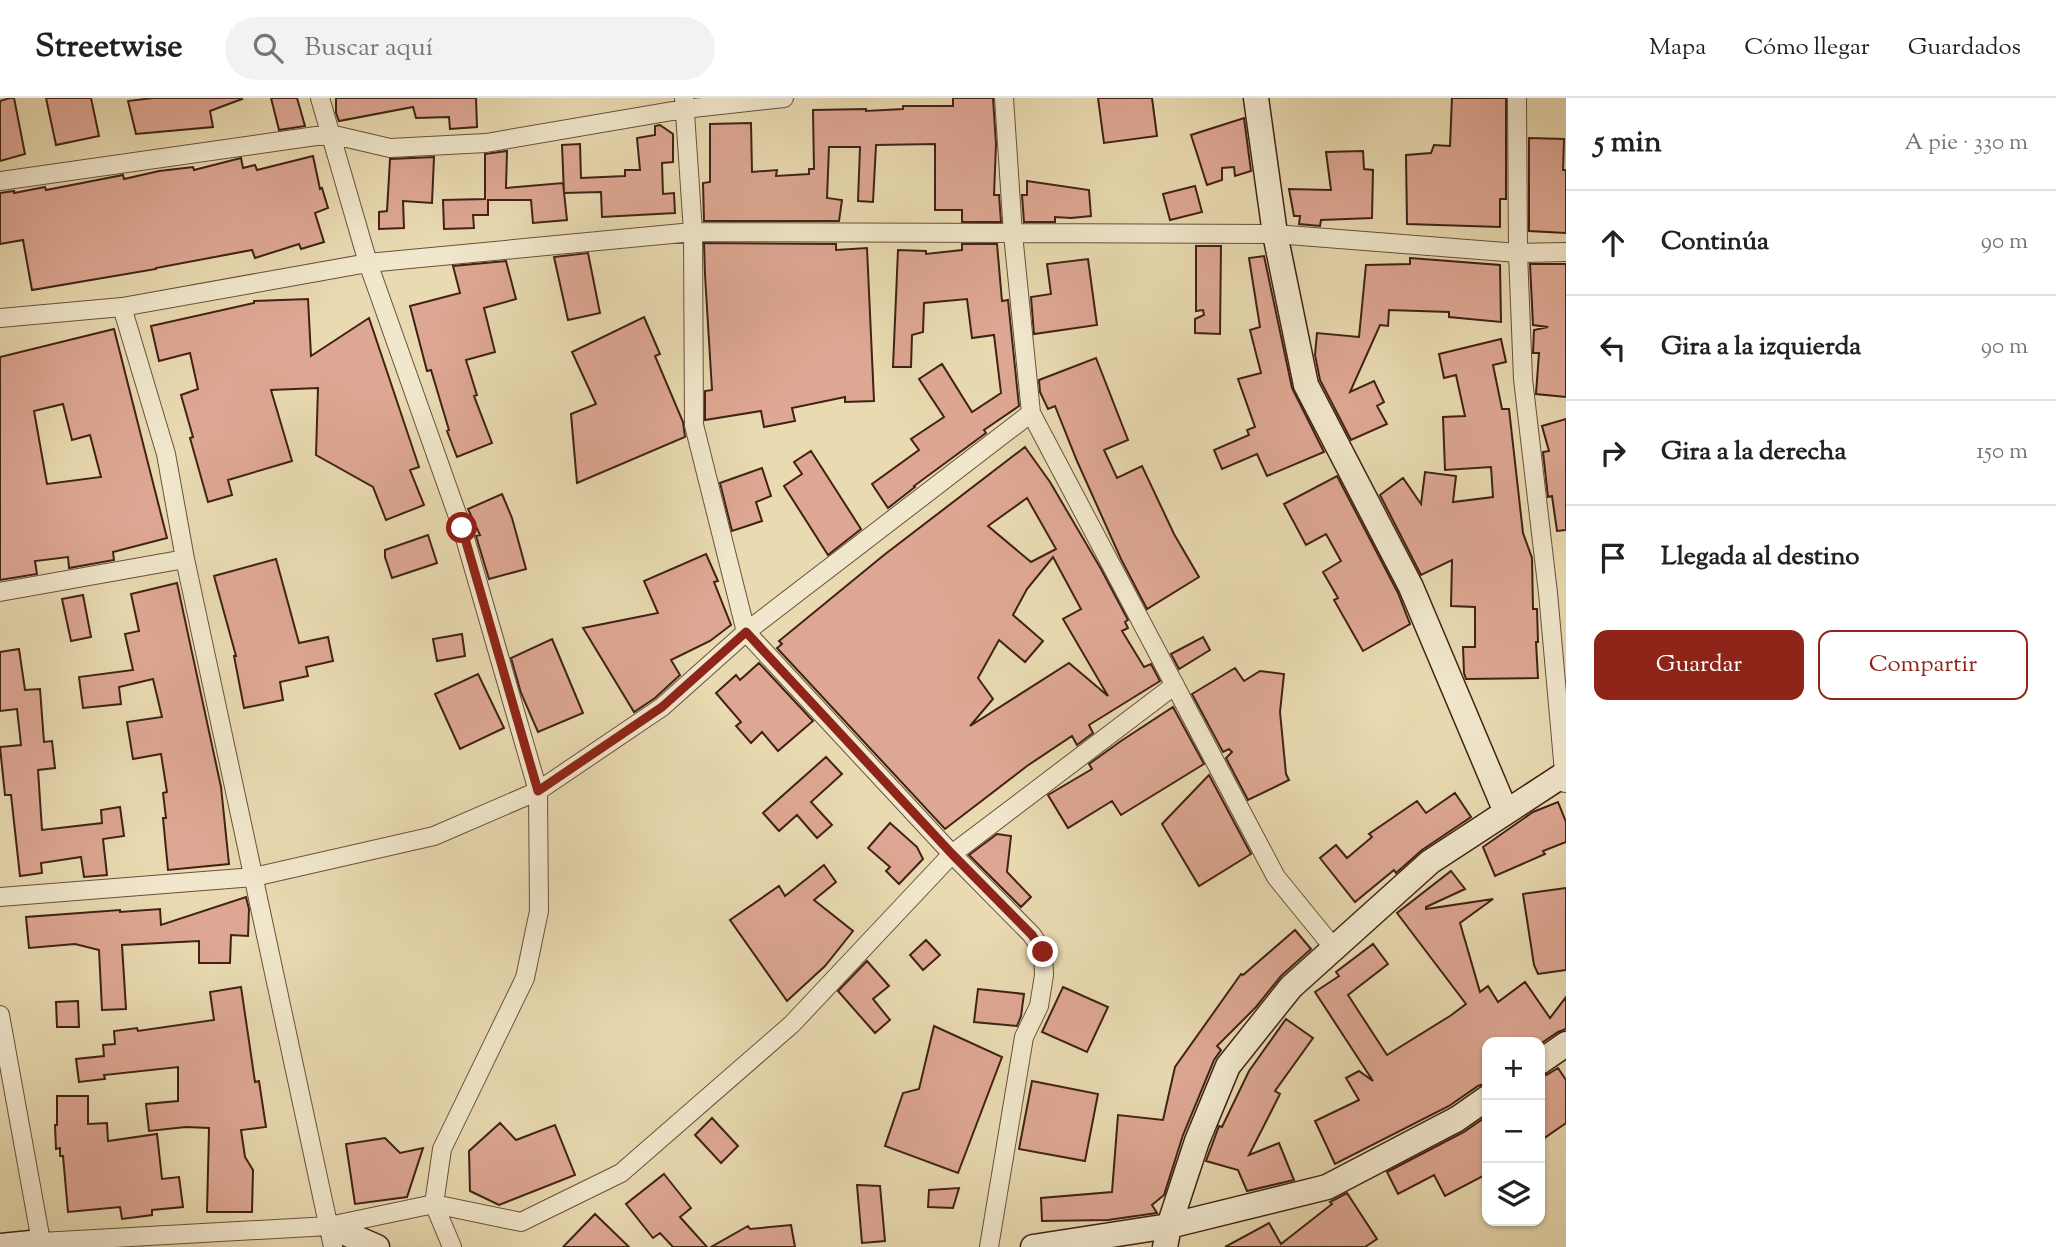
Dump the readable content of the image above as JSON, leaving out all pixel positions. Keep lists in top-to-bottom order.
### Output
{
  "page": {
    "header": "Streetwise",
    "search": "Buscar aquí",
    "nav": ["Mapa", "Cómo llegar", "Guardados"],
    "heading": ["5 min", "A pie · 330 m"],
    "list": [
      ["Continúa", "90 m"],
      ["Gira a la izquierda", "90 m"],
      ["Gira a la derecha", "150 m"],
      "Llegada al destino"
    ],
    "buttons": ["Guardar", "Compartir"],
    "map_buttons": ["+", "−"]
  }
}
